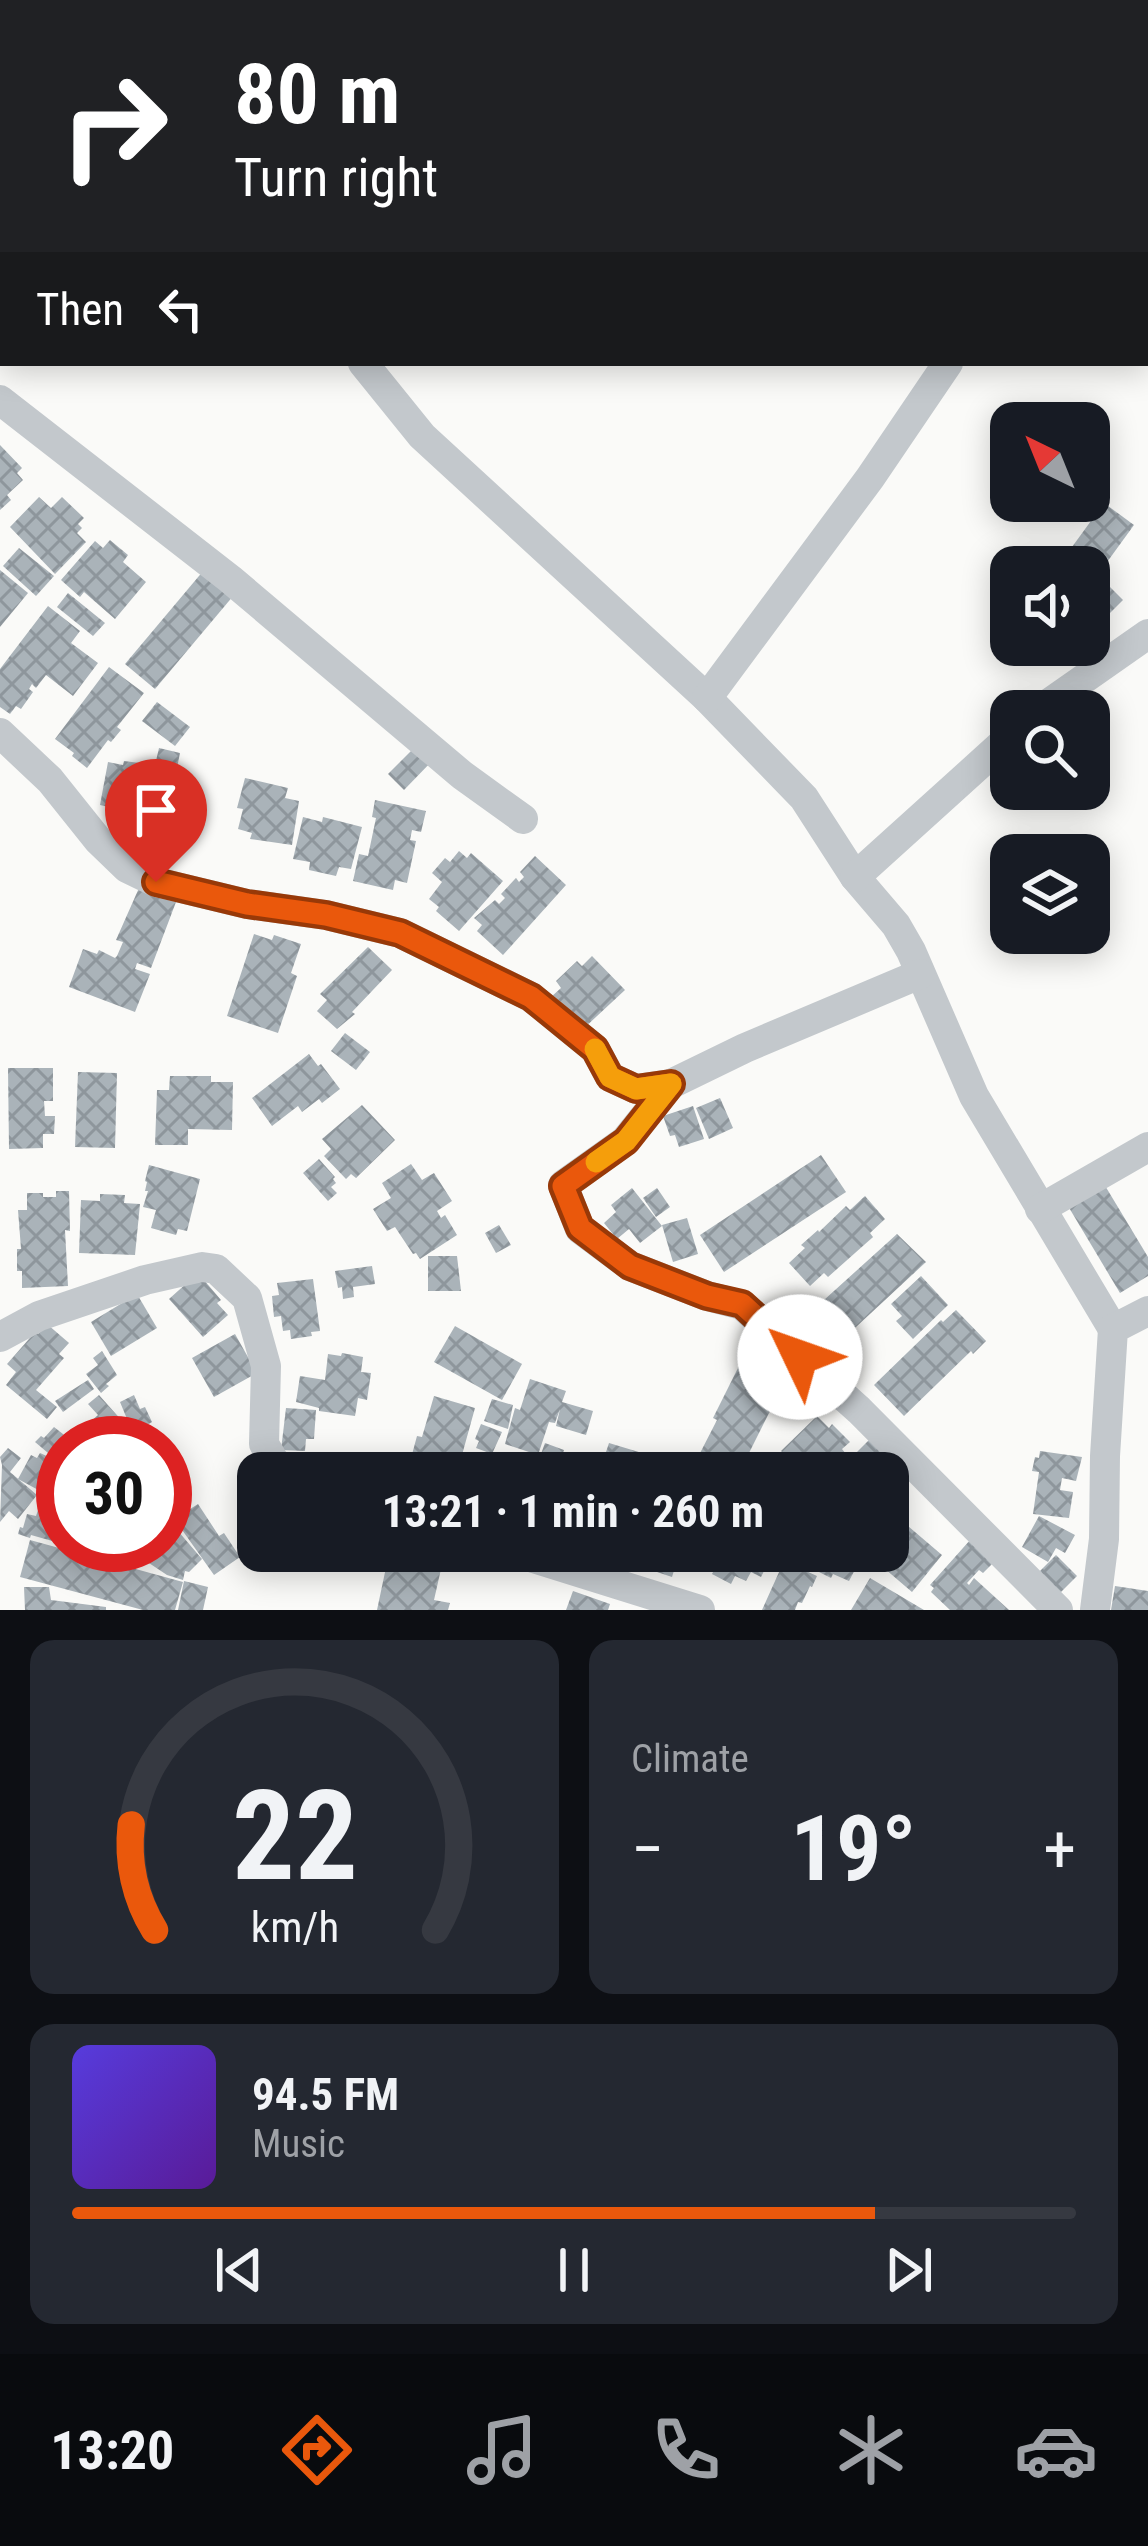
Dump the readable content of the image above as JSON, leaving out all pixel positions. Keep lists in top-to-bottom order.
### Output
{
  "north": "top left",
  "page": {
    "turn": ["80 m", "Turn right"],
    "then": "Then",
    "limit": "30",
    "trip": "13:21 · 1 min · 260 m",
    "tile": "Climate",
    "heat": ["−", "19°", "+"],
    "song": ["94.5 FM", "Music"],
    "tabs": "13:20",
    "gauge": ["22", "km/h"]
  }
}
